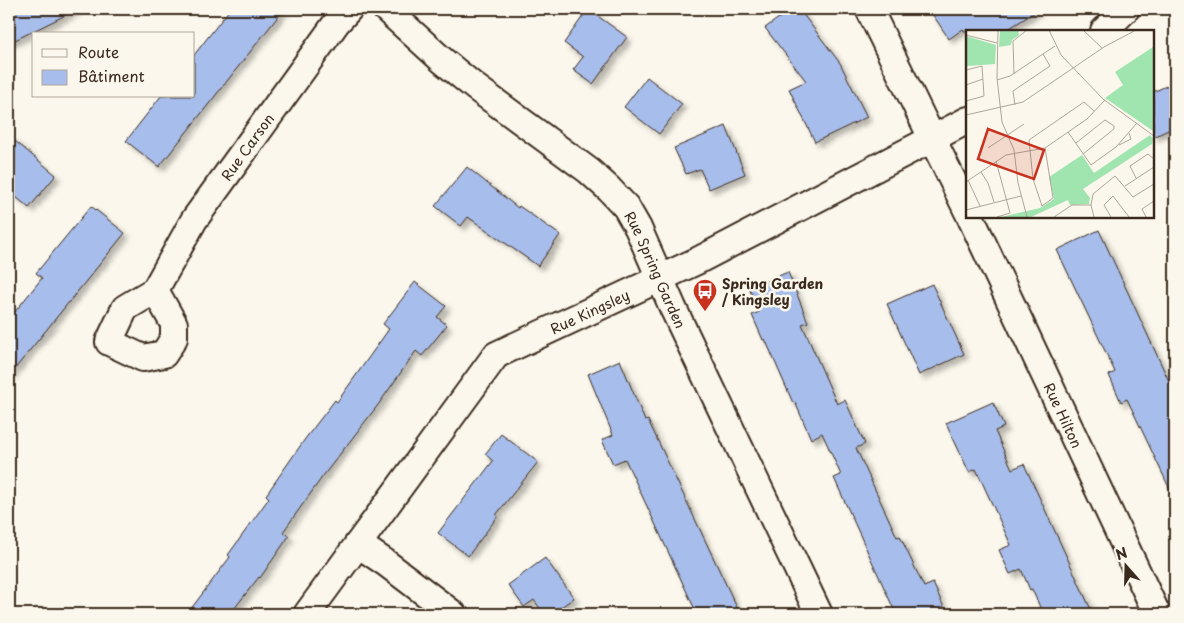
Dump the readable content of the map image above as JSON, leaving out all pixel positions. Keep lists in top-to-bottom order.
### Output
{
  "streets": {
    "street": [
      "Rue Carson",
      "Rue Spring Garden",
      "Rue Kingsley",
      "Rue Hilton"
    ]
  },
  "crossings": [
    ["Rue Spring Garden", "Rue Kingsley"]
  ],
  "places": {
    "bus stop": ["Spring Garden / Kingsley"]
  },
  "legend": ["Route", "Bâtiment"],
  "north": "top"
}
